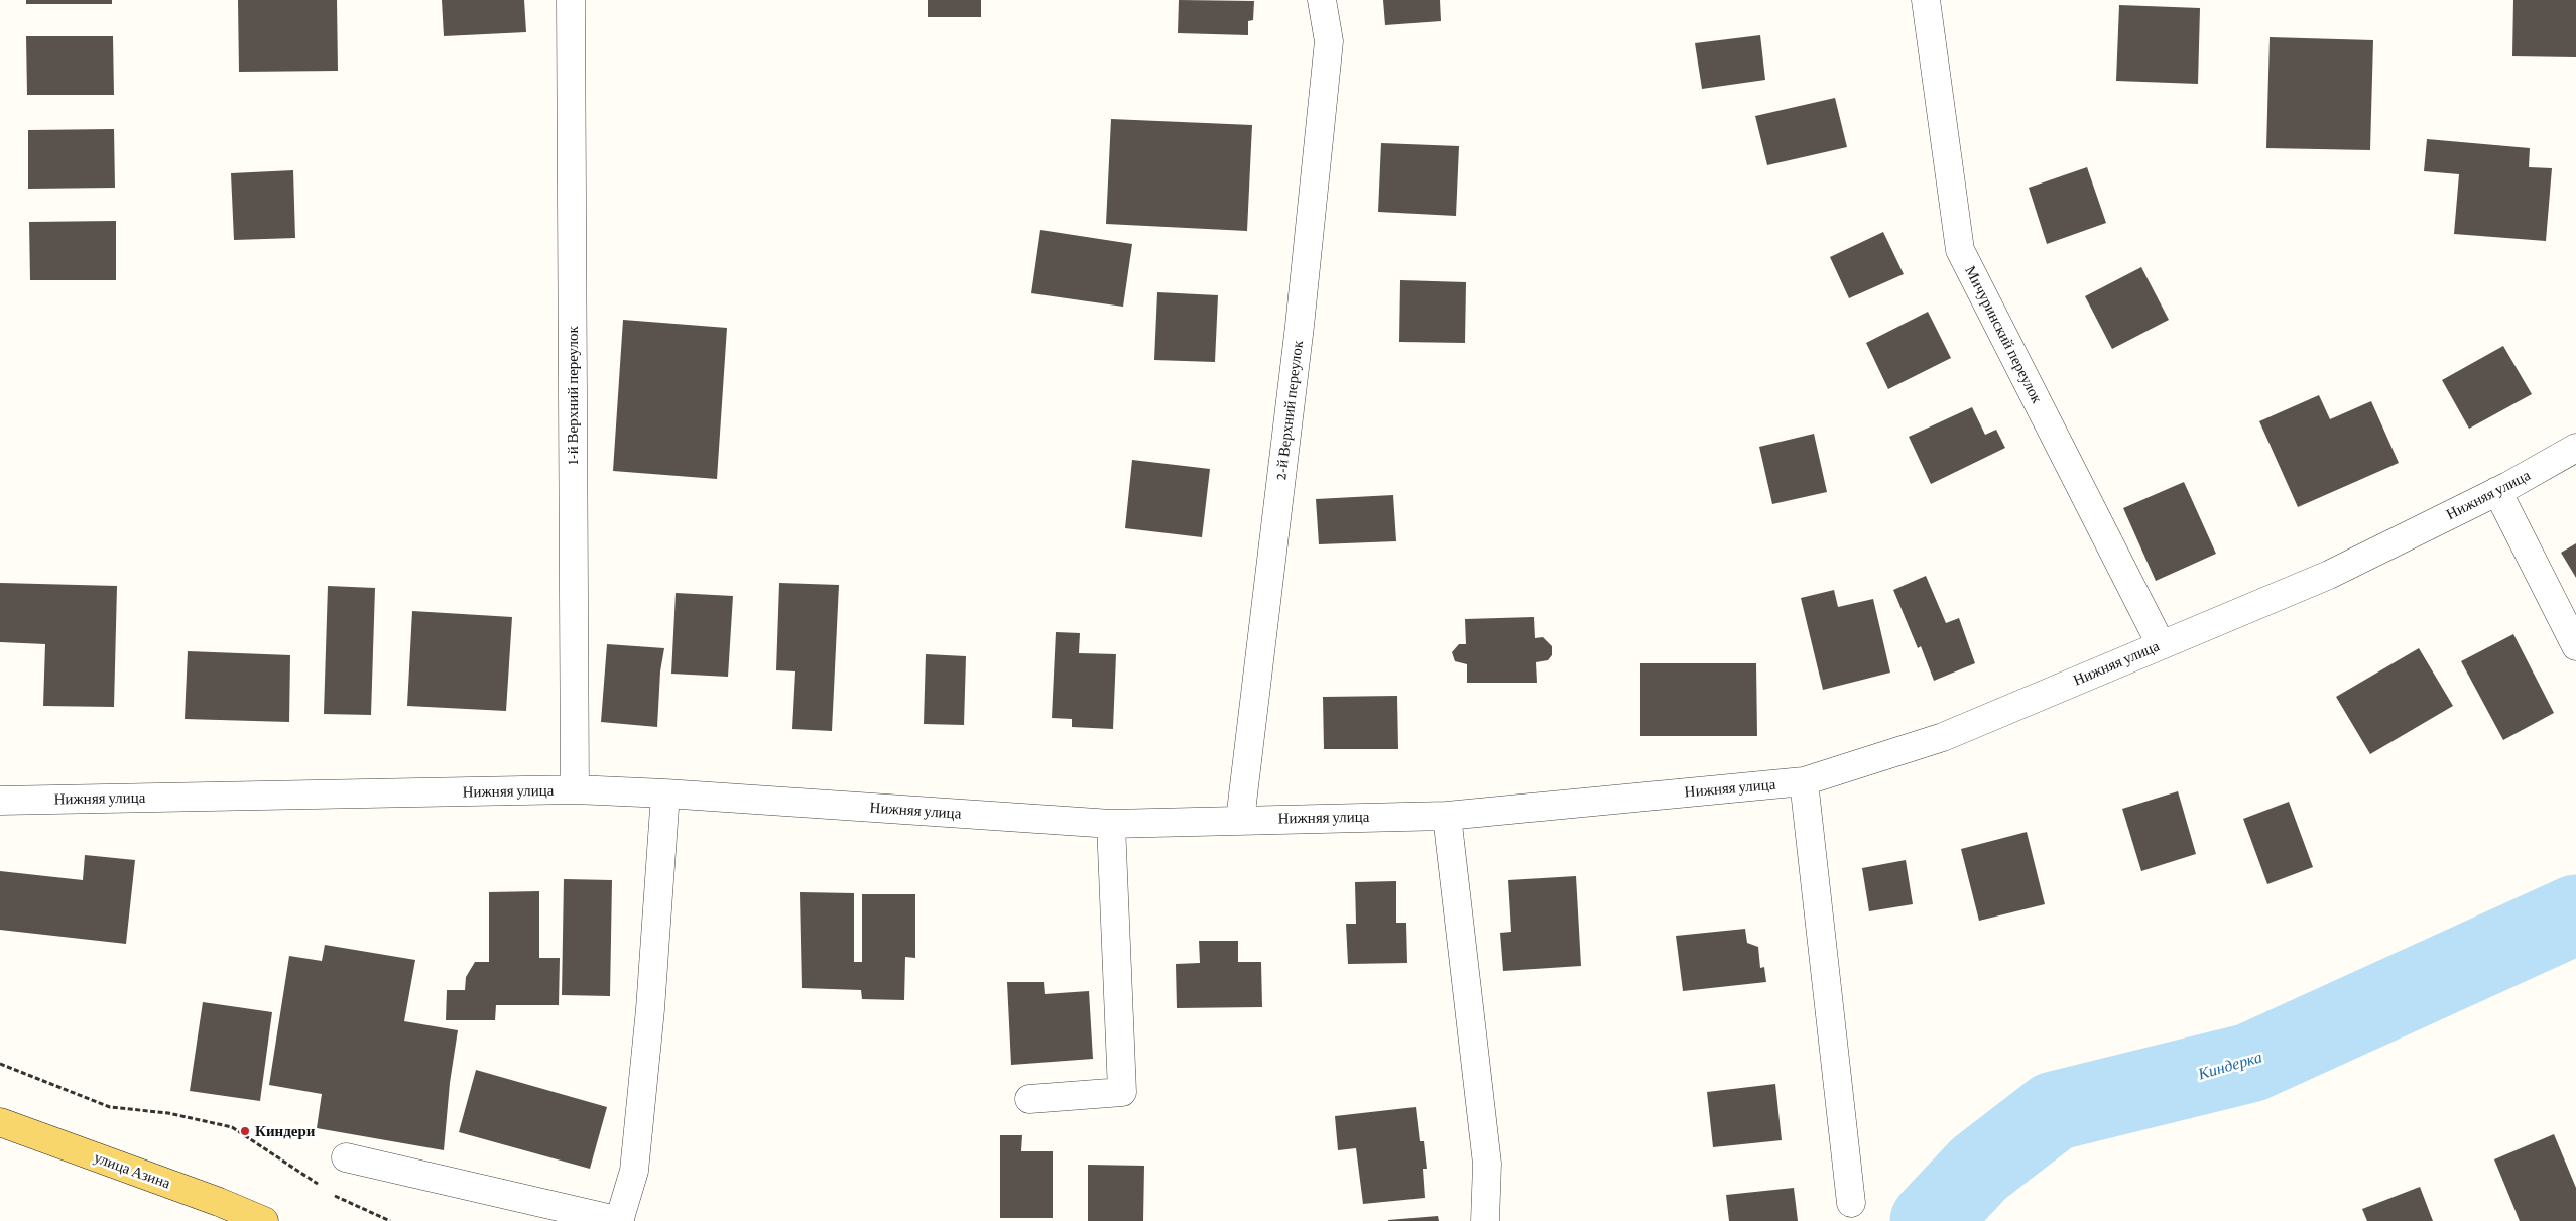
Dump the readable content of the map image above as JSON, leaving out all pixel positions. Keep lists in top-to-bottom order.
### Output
{
  "streets": {
    "main road": ["улица Азина"],
    "street": [
      "Мичуринский переулок",
      "1-й Верхний переулок",
      "2-й Верхний переулок",
      "Нижняя улица"
    ]
  },
  "crossings": [
    ["Мичуринский переулок", "Нижняя улица"],
    ["1-й Верхний переулок", "Нижняя улица"],
    ["2-й Верхний переулок", "Нижняя улица"]
  ],
  "water": ["Киндерка"],
  "places": ["Киндери"]
}
